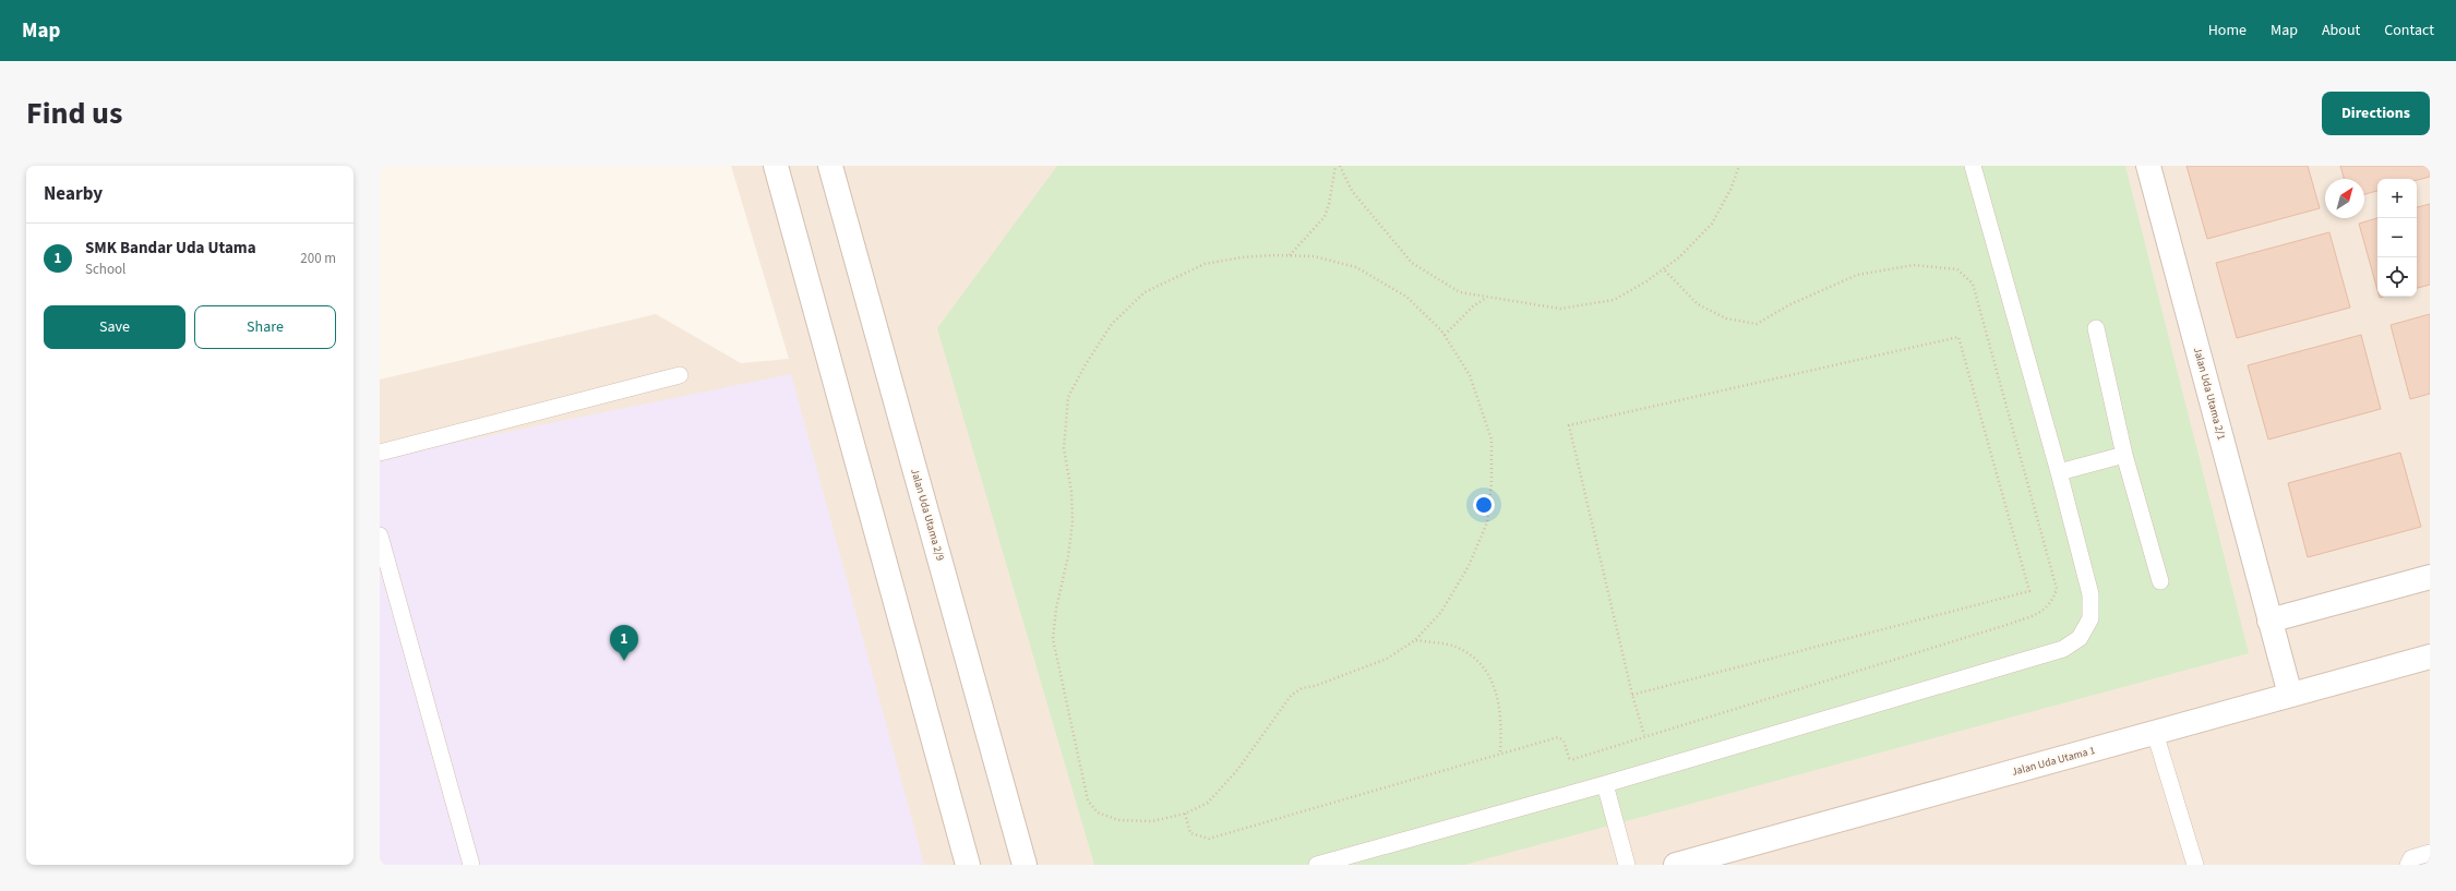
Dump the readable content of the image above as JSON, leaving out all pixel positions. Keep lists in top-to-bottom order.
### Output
{
  "streets": {
    "street": ["Jalan Uda Utama 2/1", "Jalan Uda Utama 2/9", "Jalan Uda Utama 1"]
  },
  "crossings": [
    ["Jalan Uda Utama 2/1", "Jalan Uda Utama 1"]
  ],
  "north": "top right",
  "page": {
    "header": "Map",
    "nav": [
      "Home",
      "Map",
      "About",
      "Contact"
    ],
    "title": "Find us",
    "buttons": [
      "Directions",
      ["Save", "Share"]
    ],
    "heading": "Nearby",
    "map_buttons": ["+", "−"],
    "list": [
      {
        "mark": "1",
        "name": "SMK Bandar Uda Utama",
        "note": "School",
        "value": "200 m"
      }
    ],
    "pins": "1"
  }
}
